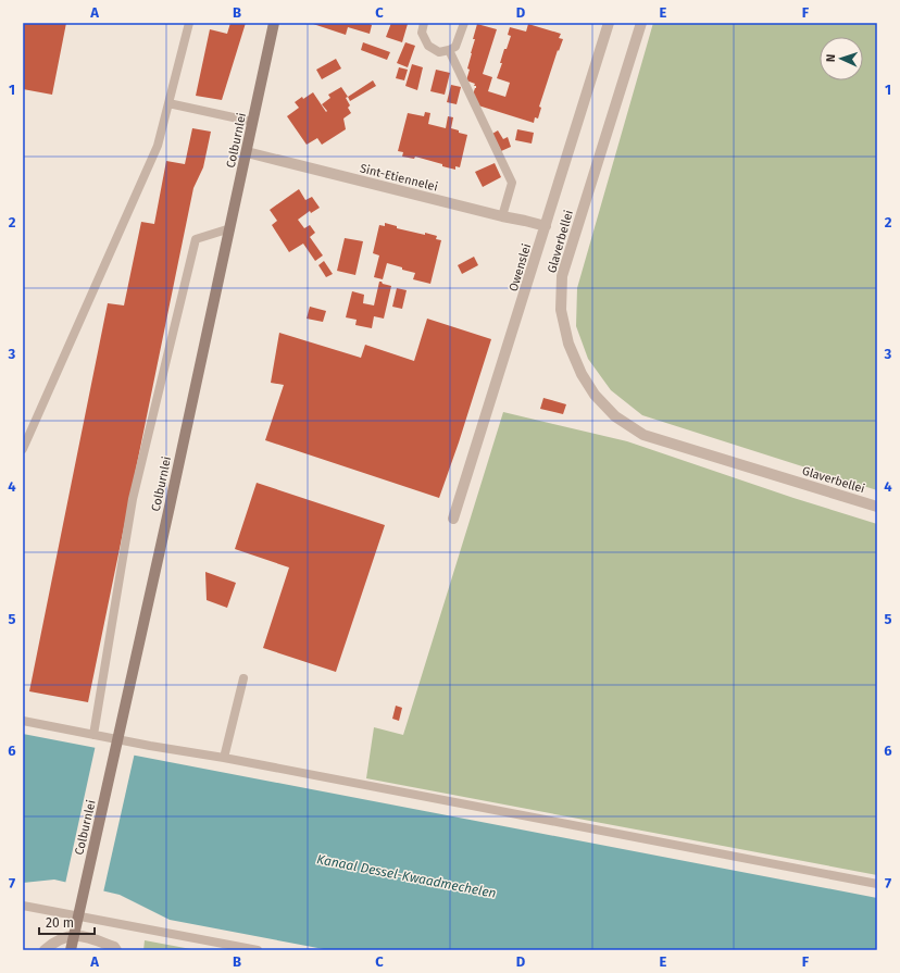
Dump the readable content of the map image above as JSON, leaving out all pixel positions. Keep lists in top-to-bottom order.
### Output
{
  "streets": {
    "street": [
      "Colburnlei",
      "Sint-Etiennelei",
      "Glaverbellei",
      "Owenslei"
    ]
  },
  "crossings": [
    ["Colburnlei", "Sint-Etiennelei"],
    ["Sint-Etiennelei", "Owenslei"]
  ],
  "water": ["Kanaal Dessel-Kwaadmechelen"],
  "scale_bar": "20 m",
  "north": "left",
  "grid": {
    "columns": [
      "A",
      "B",
      "C",
      "D",
      "E",
      "F"
    ],
    "rows": [
      "1",
      "2",
      "3",
      "4",
      "5",
      "6",
      "7"
    ]
  }
}
